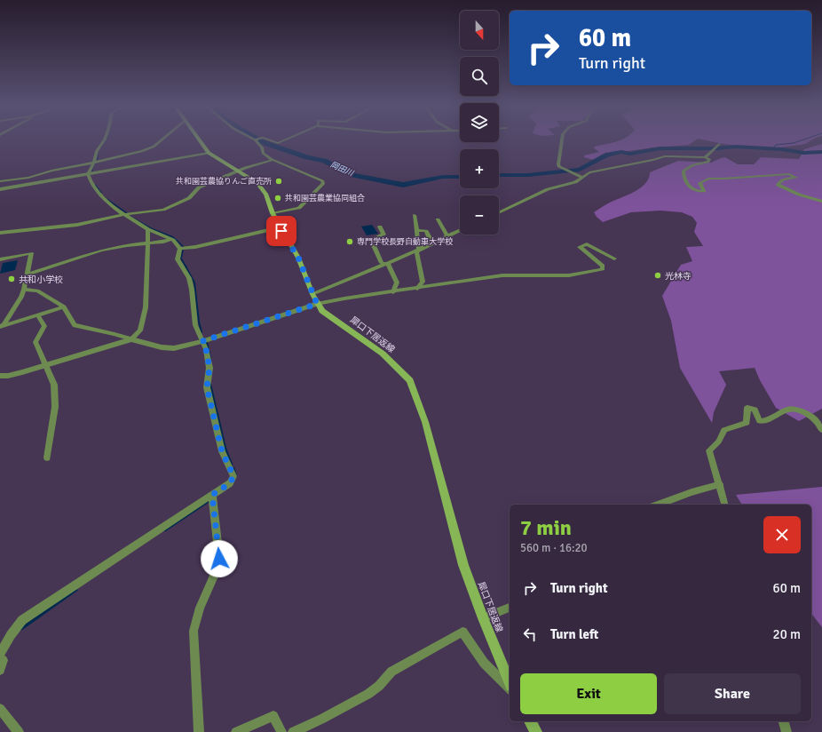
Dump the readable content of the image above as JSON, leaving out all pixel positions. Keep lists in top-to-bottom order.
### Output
{
  "streets": {
    "main road": ["犀口下居返線"]
  },
  "water": ["岡田川"],
  "places": [
    "共和園芸農協りんご直売所",
    "共和園芸農業協同組合",
    "専門学校長野自動車大学校",
    "光林寺",
    "共和小学校"
  ],
  "north": "bottom",
  "page": {
    "map_buttons": ["+", "−"],
    "turn": ["60 m", "Turn right"],
    "heading": ["7 min", "560 m · 16:20"],
    "list": [
      {
        "name": "Turn right",
        "value": "60 m"
      },
      {
        "name": "Turn left",
        "value": "20 m"
      }
    ],
    "buttons": ["Exit", "Share"]
  }
}
